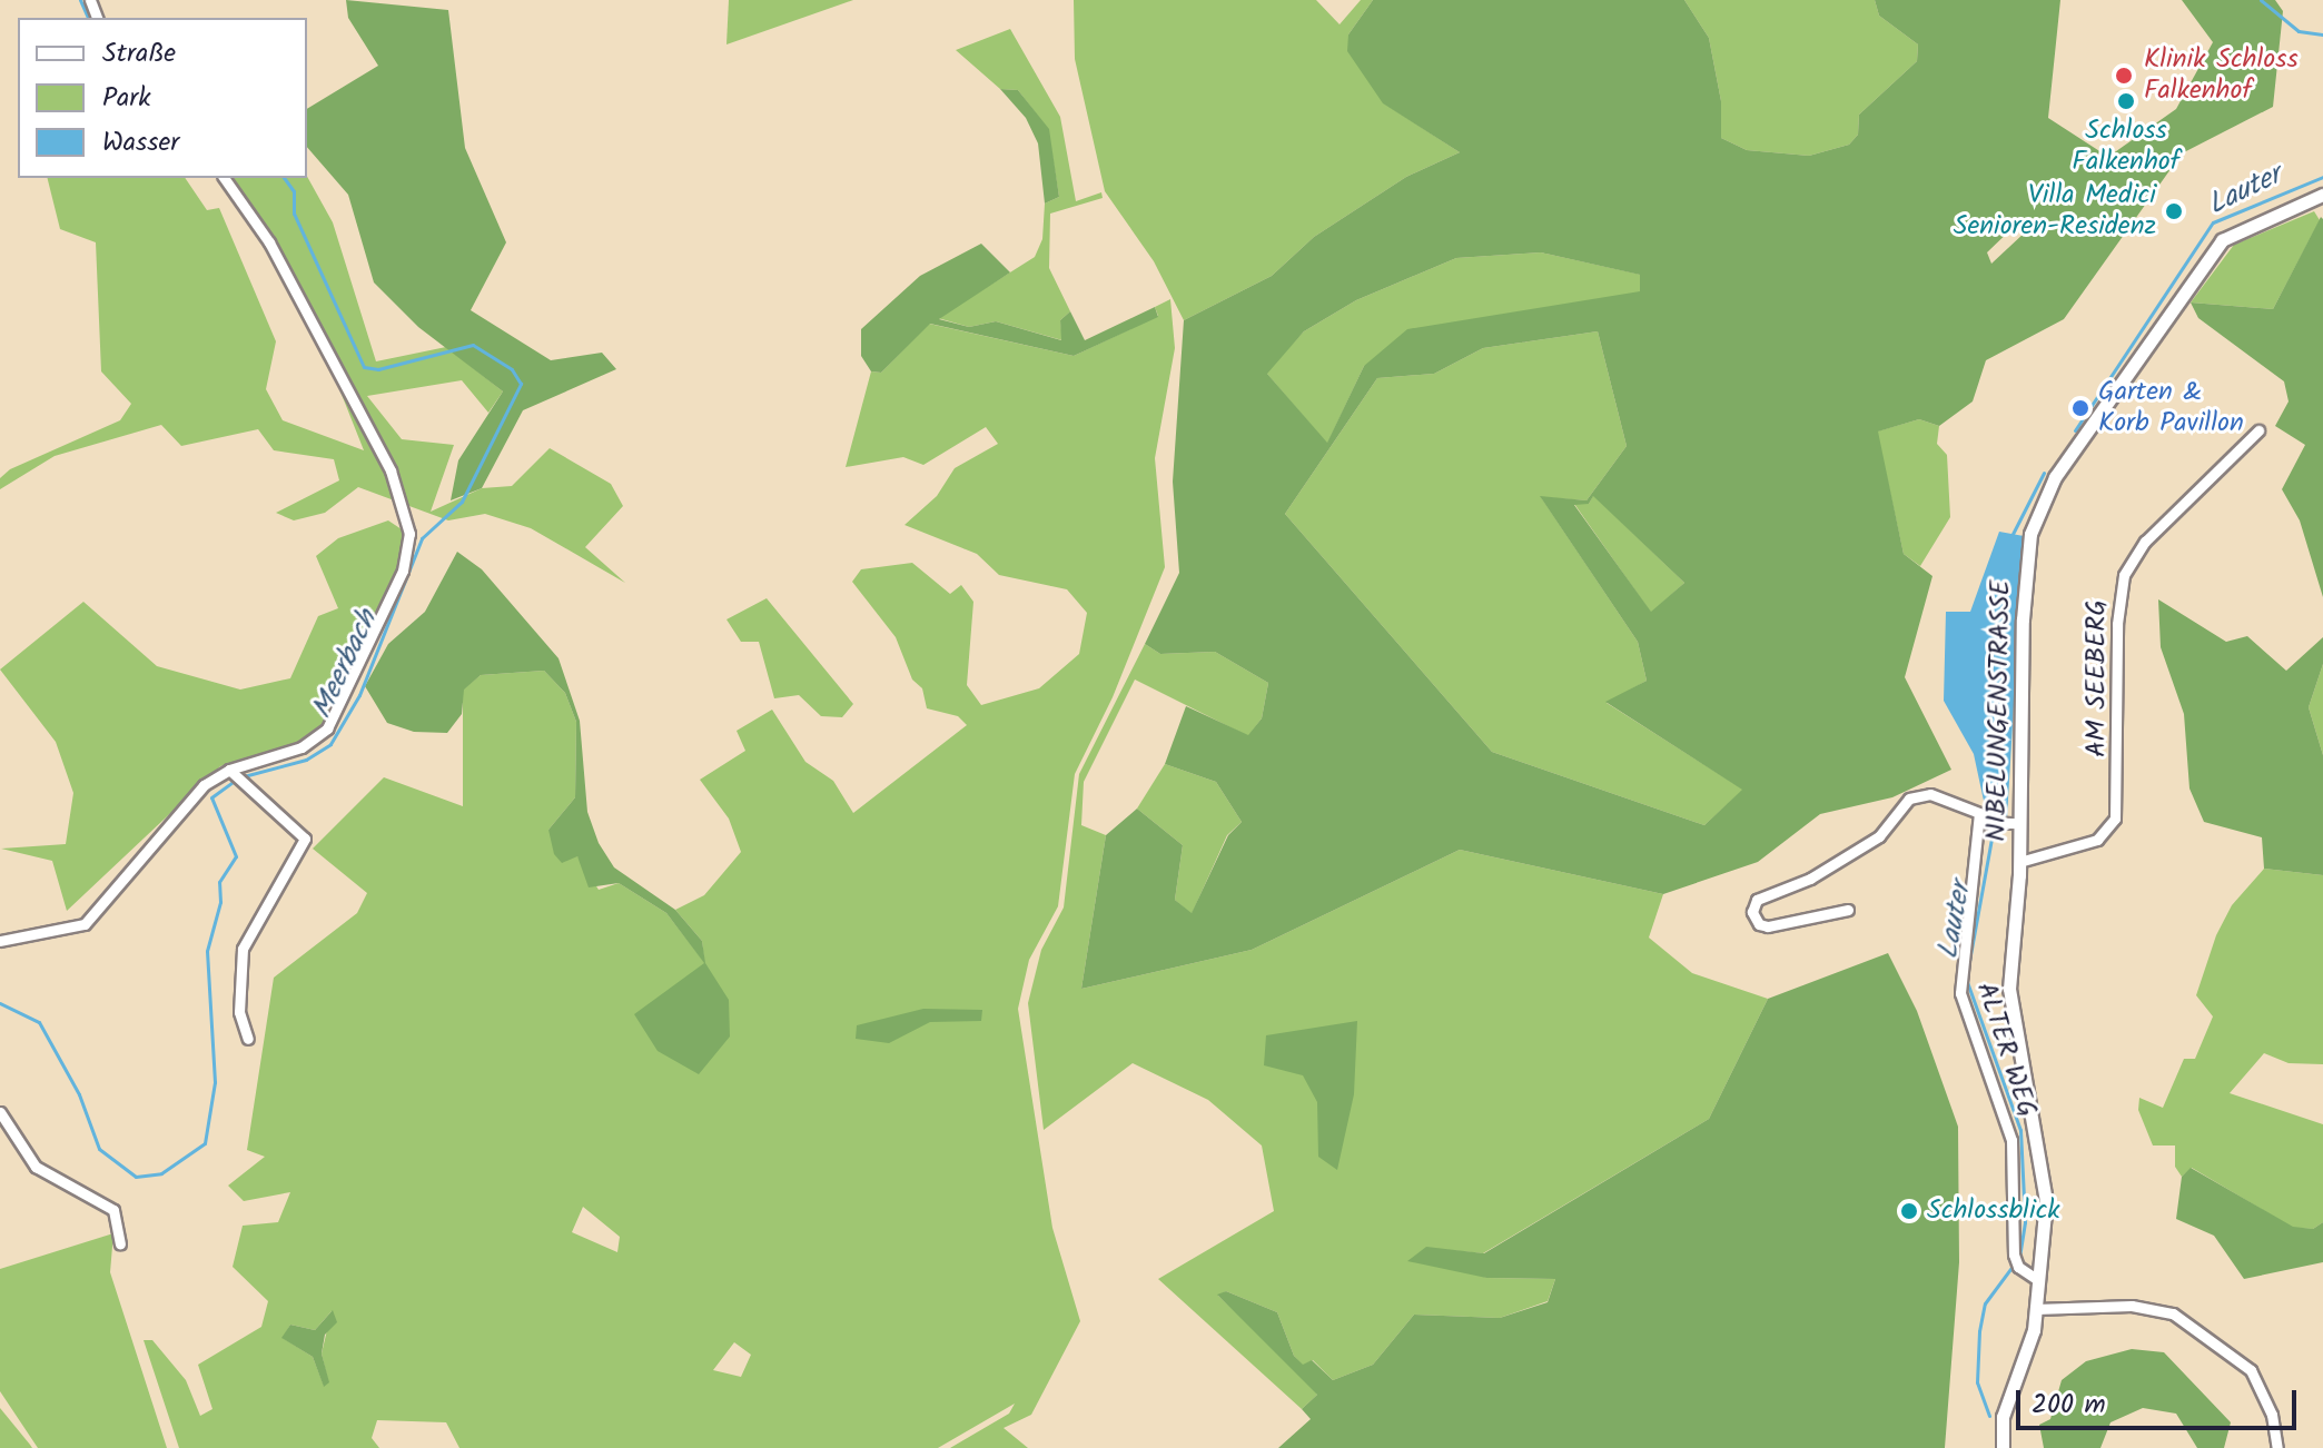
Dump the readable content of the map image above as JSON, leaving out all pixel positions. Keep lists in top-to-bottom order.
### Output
{
  "streets": {
    "main road": ["NIBELUNGENSTRASSE"],
    "street": ["AM SEEBERG", "ALTER WEG"]
  },
  "crossings": [
    ["AM SEEBERG", "NIBELUNGENSTRASSE"],
    ["NIBELUNGENSTRASSE", "ALTER WEG"]
  ],
  "water": ["Lauter", "Meerbach"],
  "places": [
    "Klinik Schloss Falkenhof",
    "Schloss Falkenhof",
    "Villa Medici Senioren-Residenz",
    "Garten & Korb Pavillon",
    "Schlossblick"
  ],
  "legend": ["Straße", "Park", "Wasser"],
  "scale_bar": "200 m"
}
